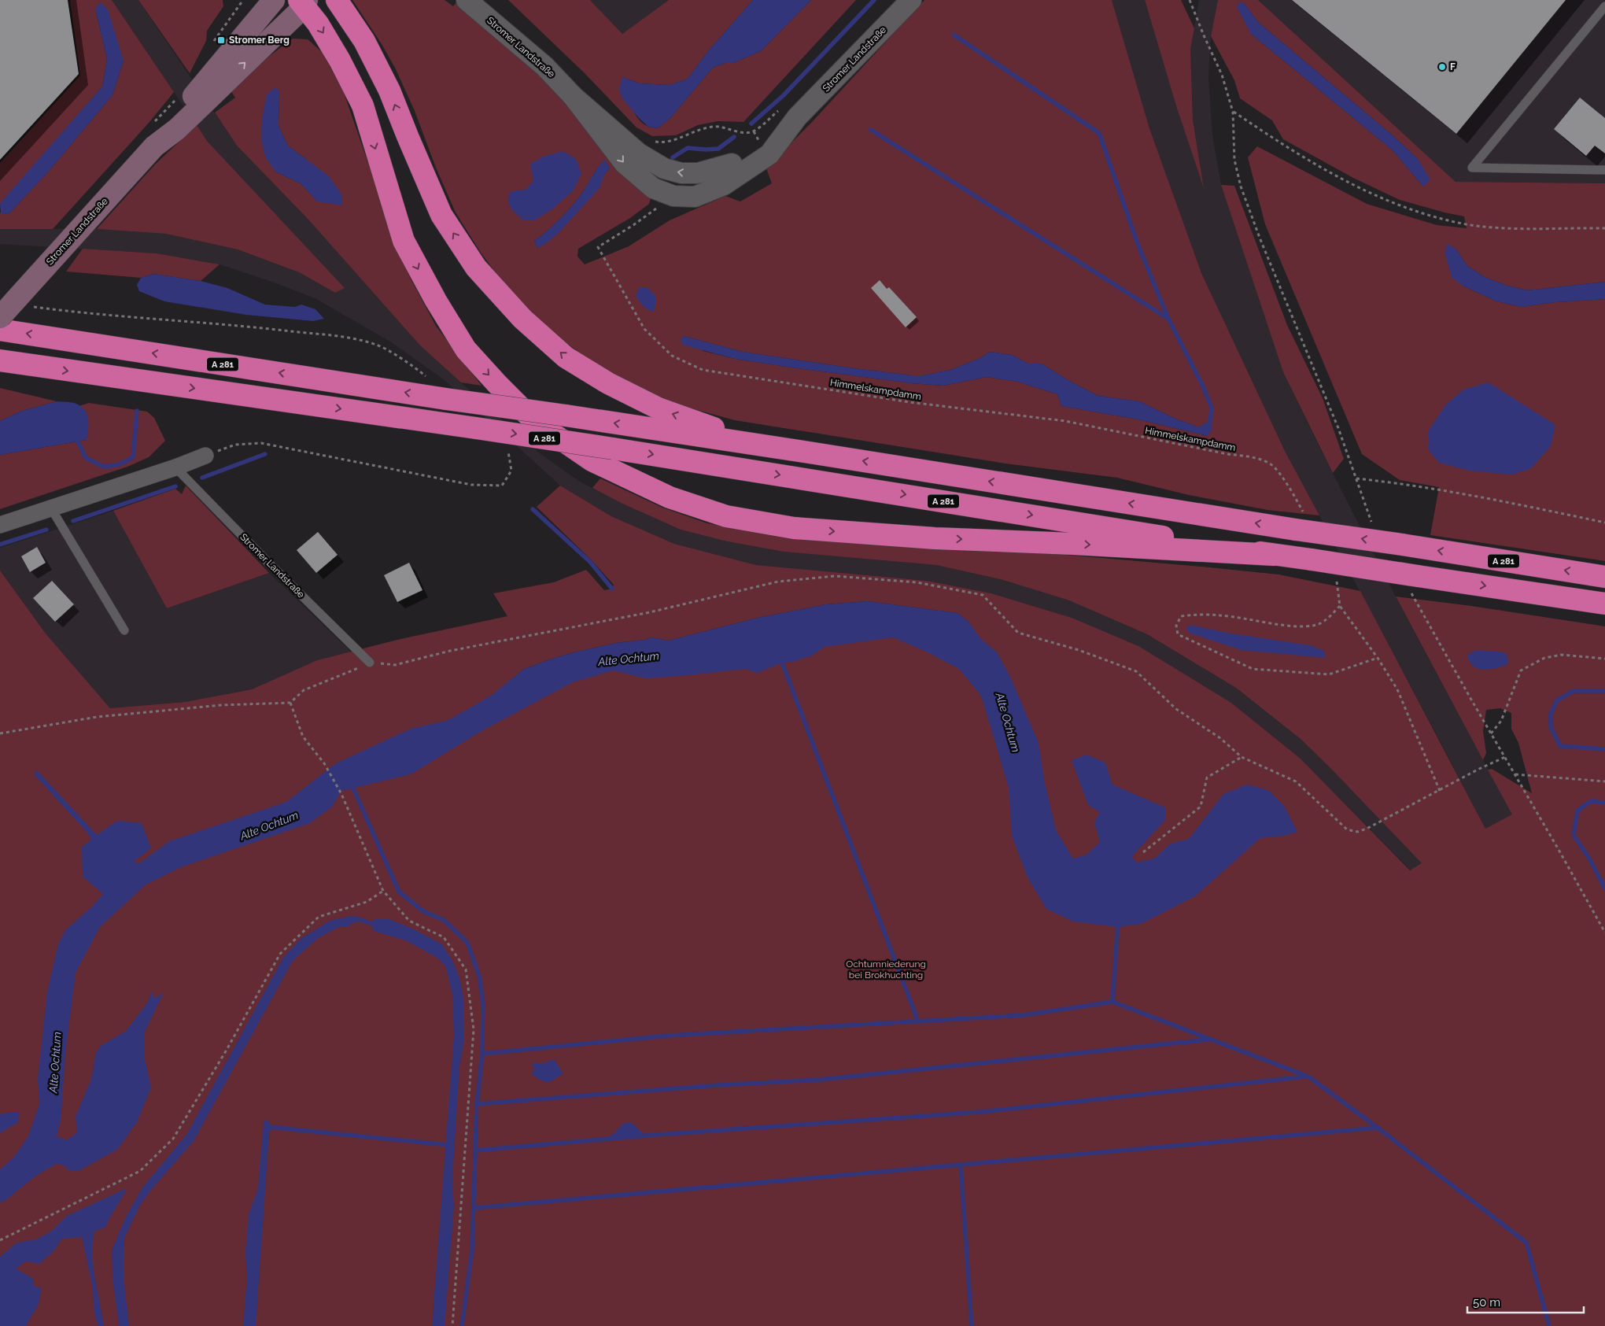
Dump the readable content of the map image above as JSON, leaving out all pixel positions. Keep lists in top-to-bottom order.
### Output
{
  "streets": {
    "highway": ["A 281"],
    "main road": ["Stromer Landstraße"],
    "path": ["Himmelskampdamm"]
  },
  "crossings": [
    ["Stromer Landstraße", "Himmelskampdamm"],
    ["A 281", "Himmelskampdamm"]
  ],
  "water": ["Alte Ochtum"],
  "parks": ["Ochtumniederung bei Brokhuchting"],
  "places": {
    "transit": ["Stromer Berg"],
    "other": ["F"]
  },
  "scale_bar": "50 m"
}
